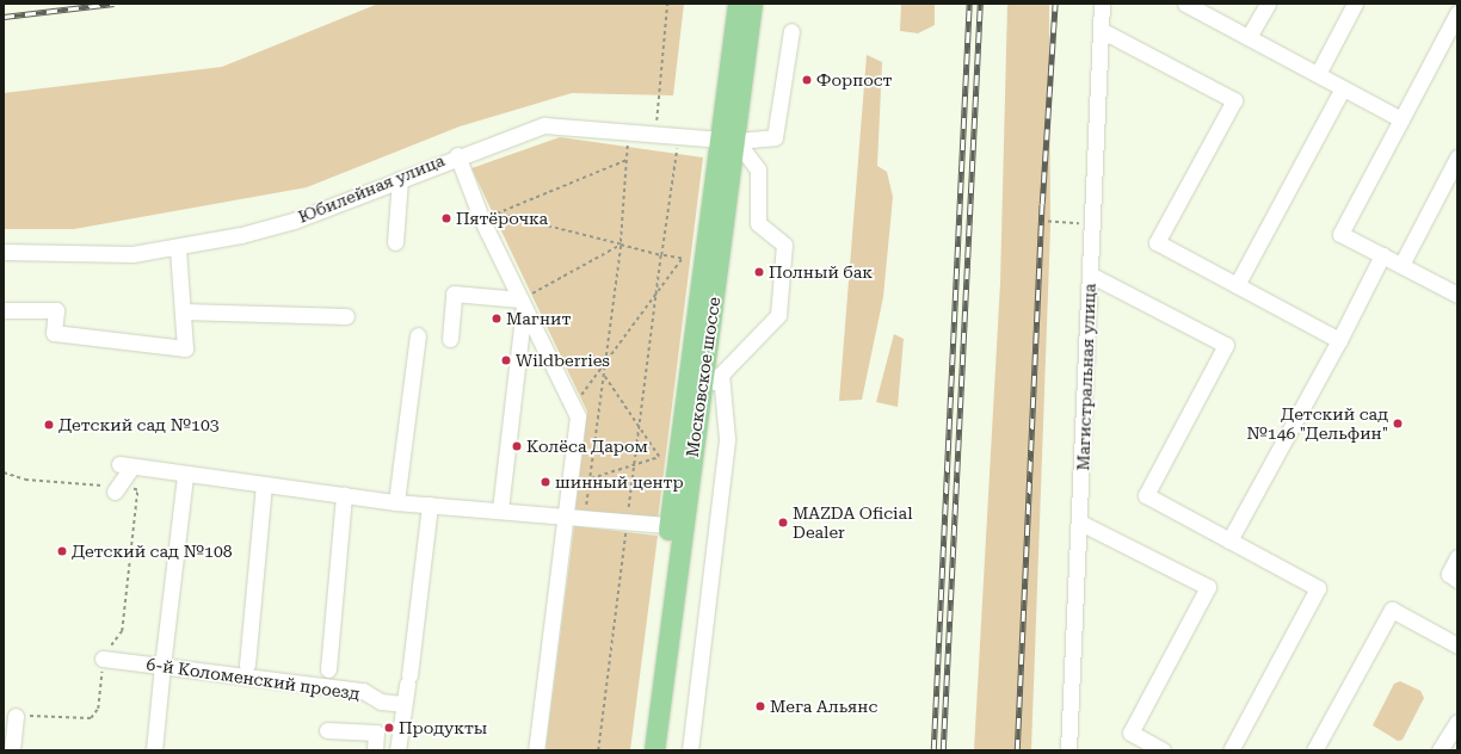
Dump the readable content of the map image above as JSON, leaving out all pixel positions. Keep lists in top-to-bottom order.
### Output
{
  "streets": {
    "main road": ["Московское шоссе"],
    "street": ["Юбилейная улица", "Магистральная улица", "6-й Коломенский проезд"]
  },
  "crossings": [
    ["Юбилейная улица", "Московское шоссе"]
  ],
  "places": [
    "Форпост",
    "Пятёрочка",
    "Полный бак",
    "Магнит",
    "Wildberries",
    "Детский сад №146 \"Дельфин\"",
    "Детский сад №103",
    "Колёса Даром",
    "шинный центр",
    "MAZDA Oficial Dealer",
    "Детский сад №108",
    "Мега Альянс",
    "Продукты"
  ]
}
